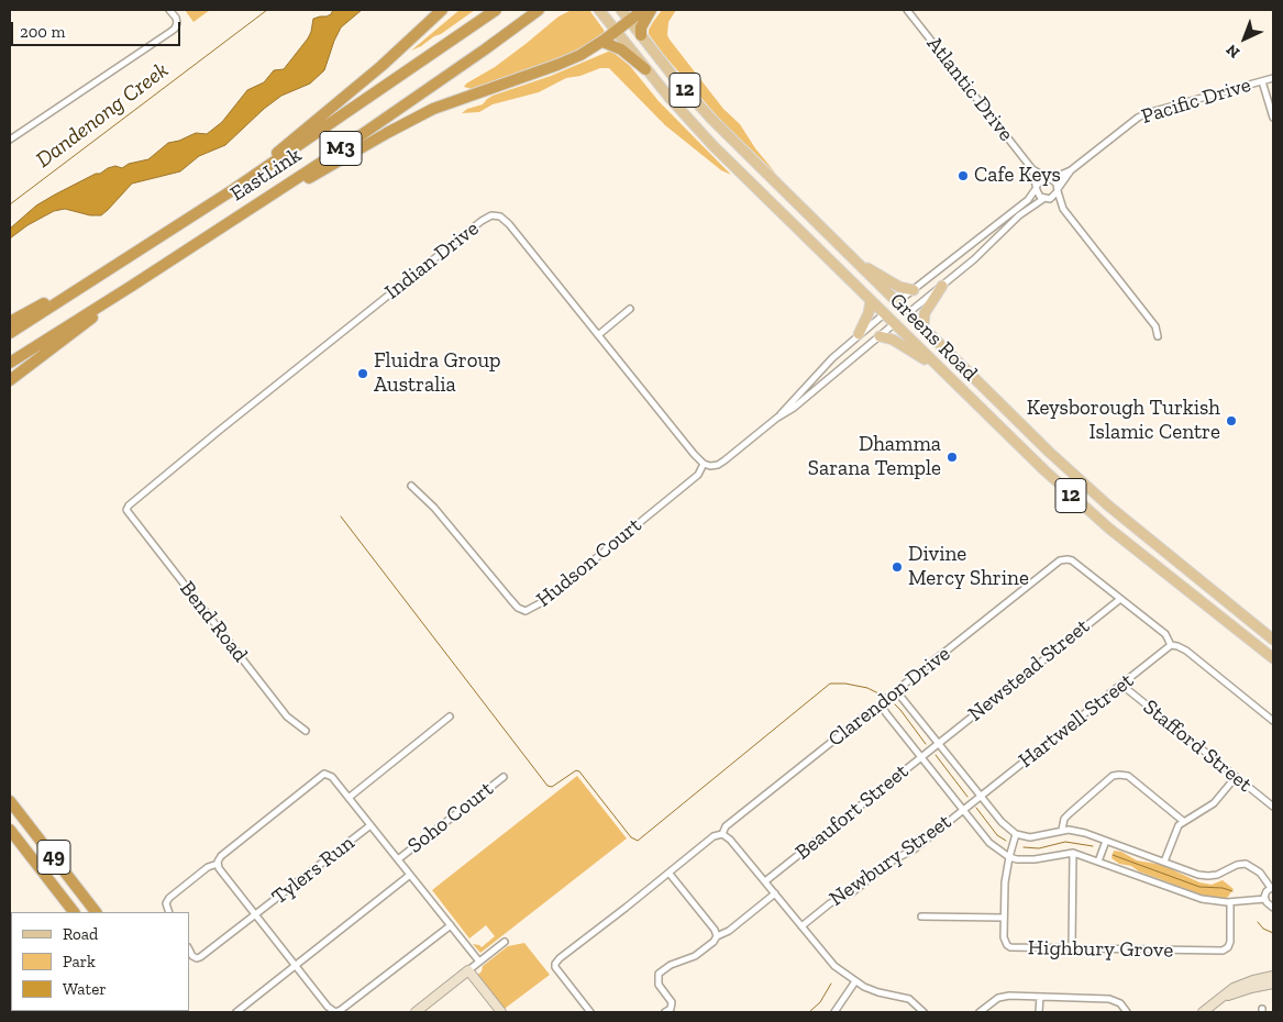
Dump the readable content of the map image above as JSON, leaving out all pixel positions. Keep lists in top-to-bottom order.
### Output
{
  "streets": {
    "highway": ["M3", "EastLink", "49"],
    "main road": ["12", "Greens Road"],
    "street": [
      "Atlantic Drive",
      "Pacific Drive",
      "Indian Drive",
      "Hudson Court",
      "Bend Road",
      "Newstead Street",
      "Clarendon Drive",
      "Hartwell Street",
      "Stafford Street",
      "Beaufort Street",
      "Soho Court",
      "Newbury Street",
      "Tylers Run",
      "Highbury Grove"
    ]
  },
  "crossings": [
    ["Atlantic Drive", "Pacific Drive"],
    ["Indian Drive", "Hudson Court"],
    ["Indian Drive", "Bend Road"],
    ["Newstead Street", "Clarendon Drive"],
    ["Newstead Street", "Beaufort Street"],
    ["Clarendon Drive", "Hartwell Street"],
    ["Hartwell Street", "Stafford Street"],
    ["Hartwell Street", "Newbury Street"]
  ],
  "water": ["Dandenong Creek"],
  "places": [
    "Cafe Keys",
    "Fluidra Group Australia",
    "Keysborough Turkish Islamic Centre",
    "Dhamma Sarana Temple",
    "Divine Mercy Shrine"
  ],
  "legend": ["Road", "Park", "Water"],
  "scale_bar": "200 m",
  "north": "bottom left"
}
